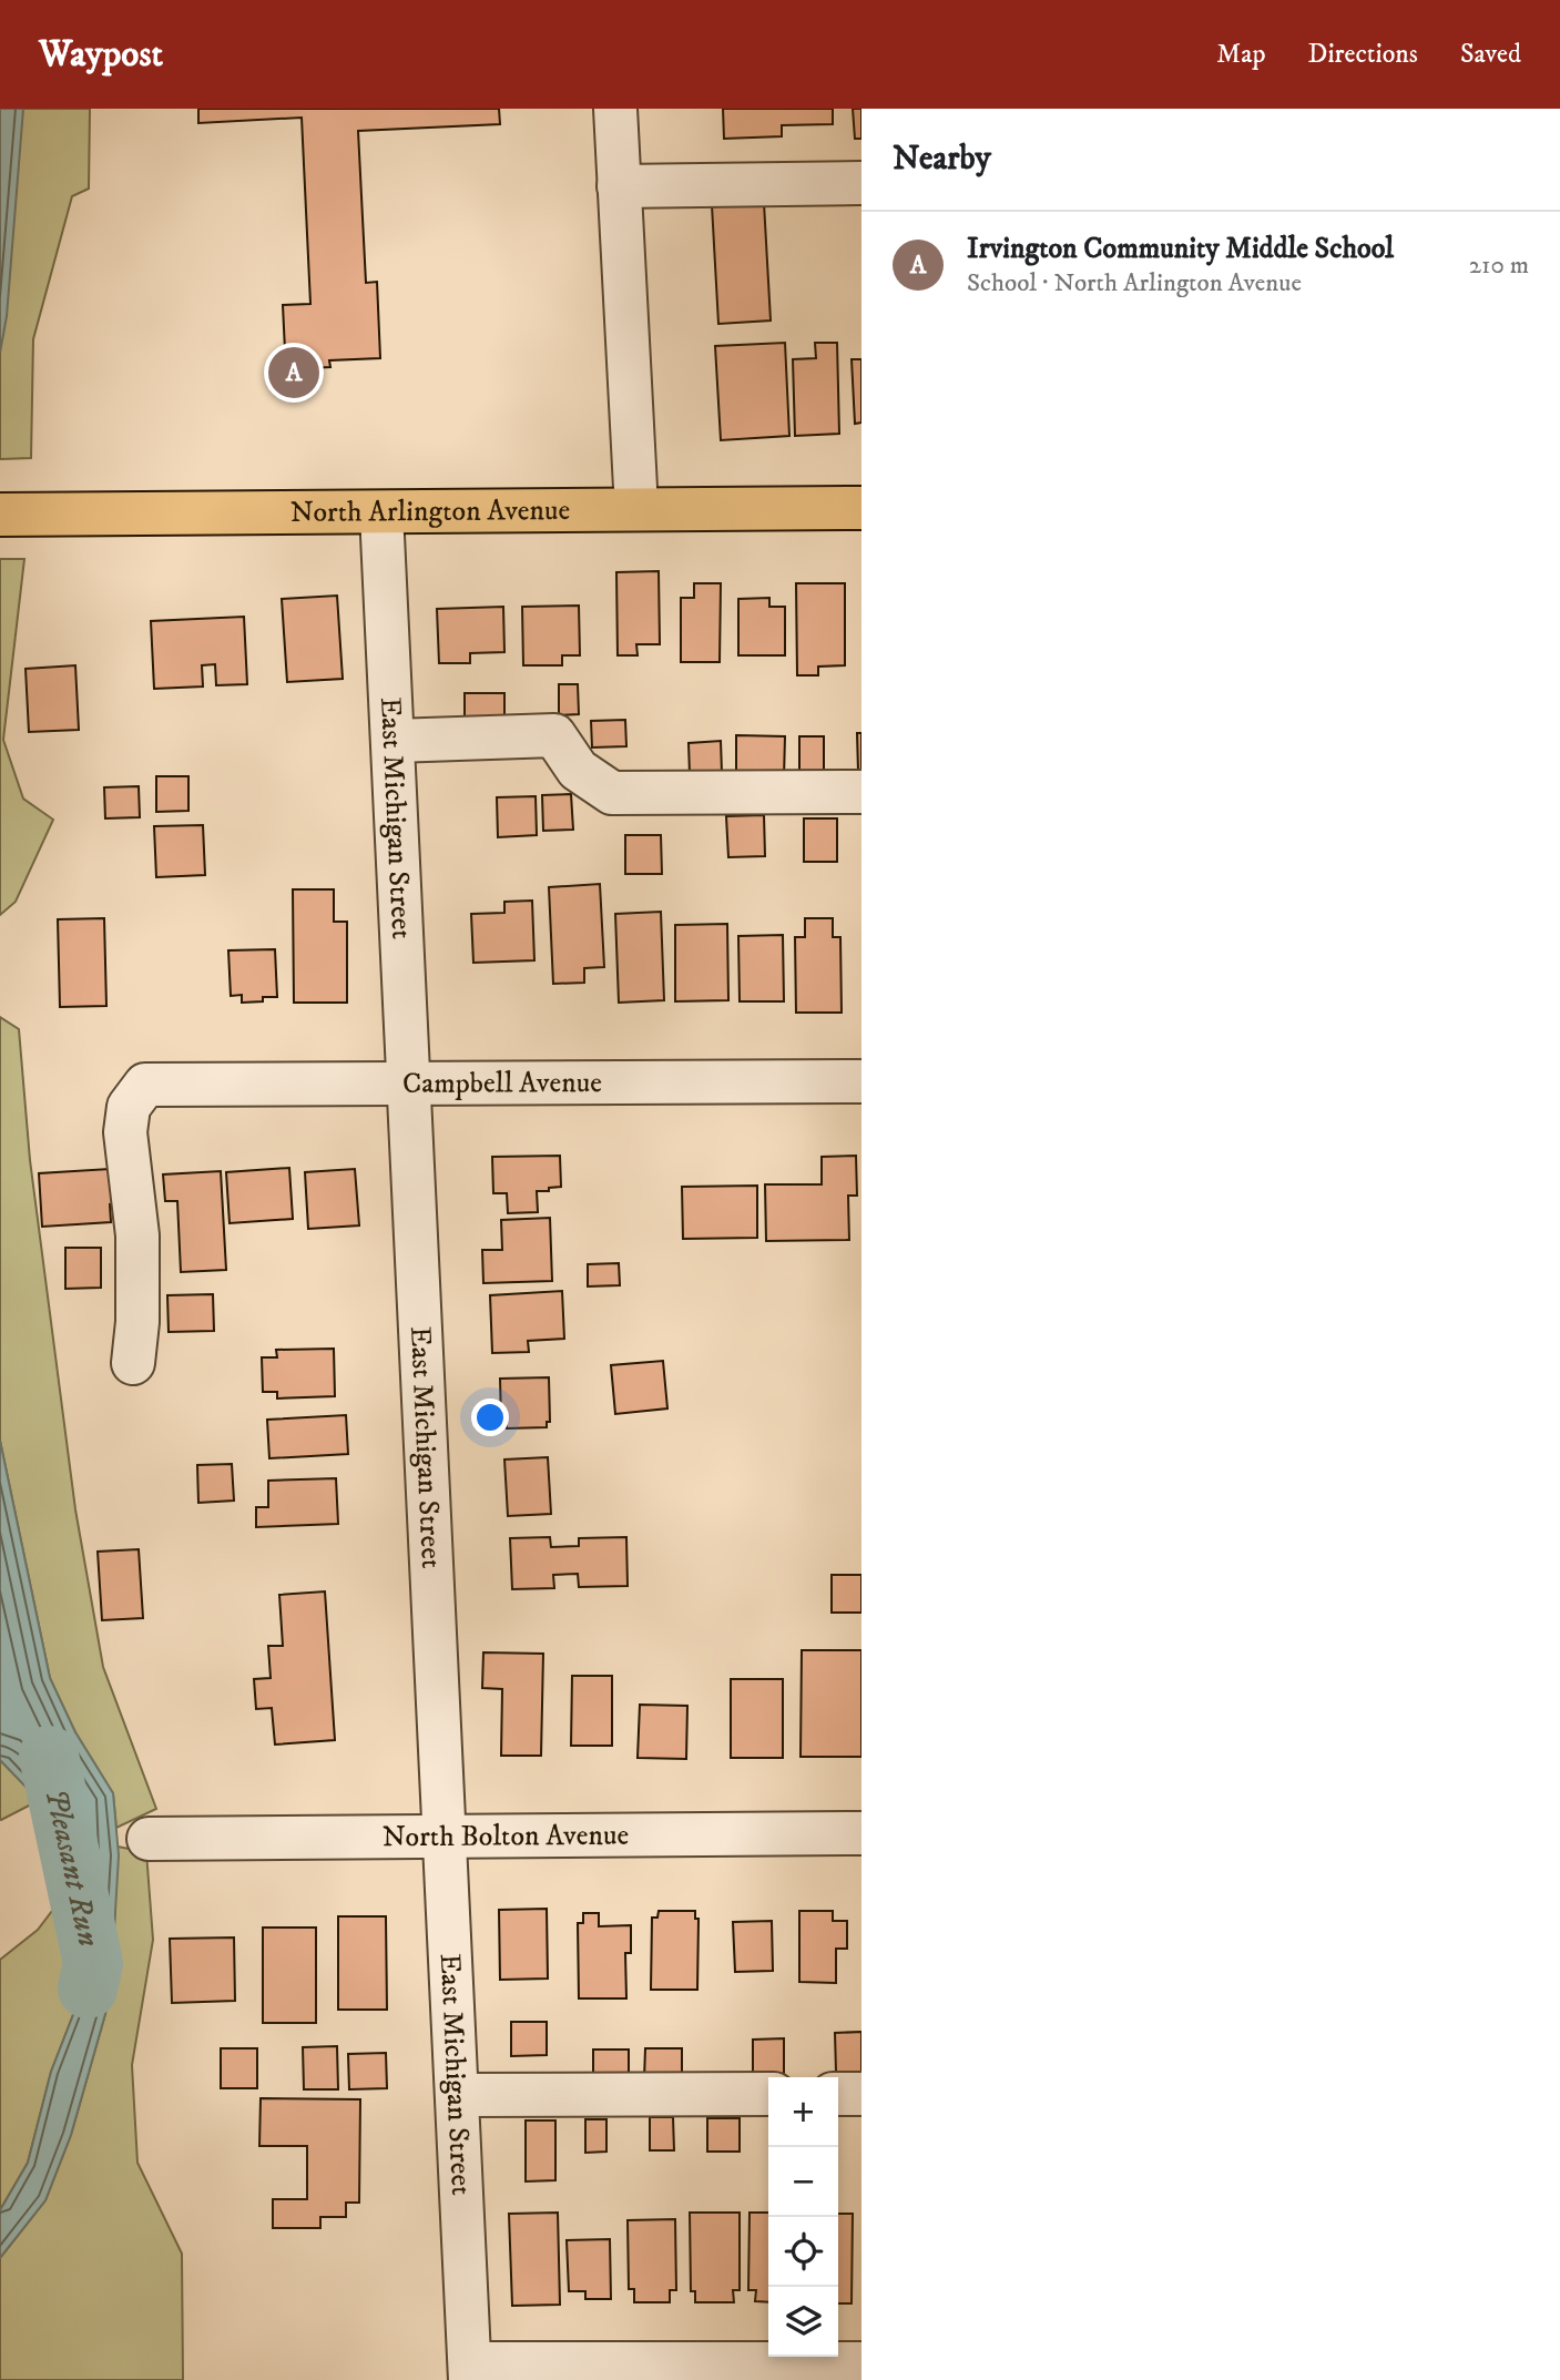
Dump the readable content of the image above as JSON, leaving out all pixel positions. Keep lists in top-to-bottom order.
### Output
{
  "streets": {
    "main road": ["North Arlington Avenue"],
    "street": ["East Michigan Street", "Campbell Avenue", "North Bolton Avenue"]
  },
  "crossings": [
    ["North Arlington Avenue", "East Michigan Street"],
    ["East Michigan Street", "Campbell Avenue"],
    ["East Michigan Street", "North Bolton Avenue"]
  ],
  "water": ["Pleasant Run"],
  "page": {
    "header": "Waypost",
    "nav": ["Map", "Directions", "Saved"],
    "heading": "Nearby",
    "list": [
      {
        "mark": "A",
        "name": "Irvington Community Middle School",
        "note": "School · North Arlington Avenue",
        "value": "210 m"
      }
    ],
    "pins": "A",
    "map_buttons": ["+", "−"]
  }
}
